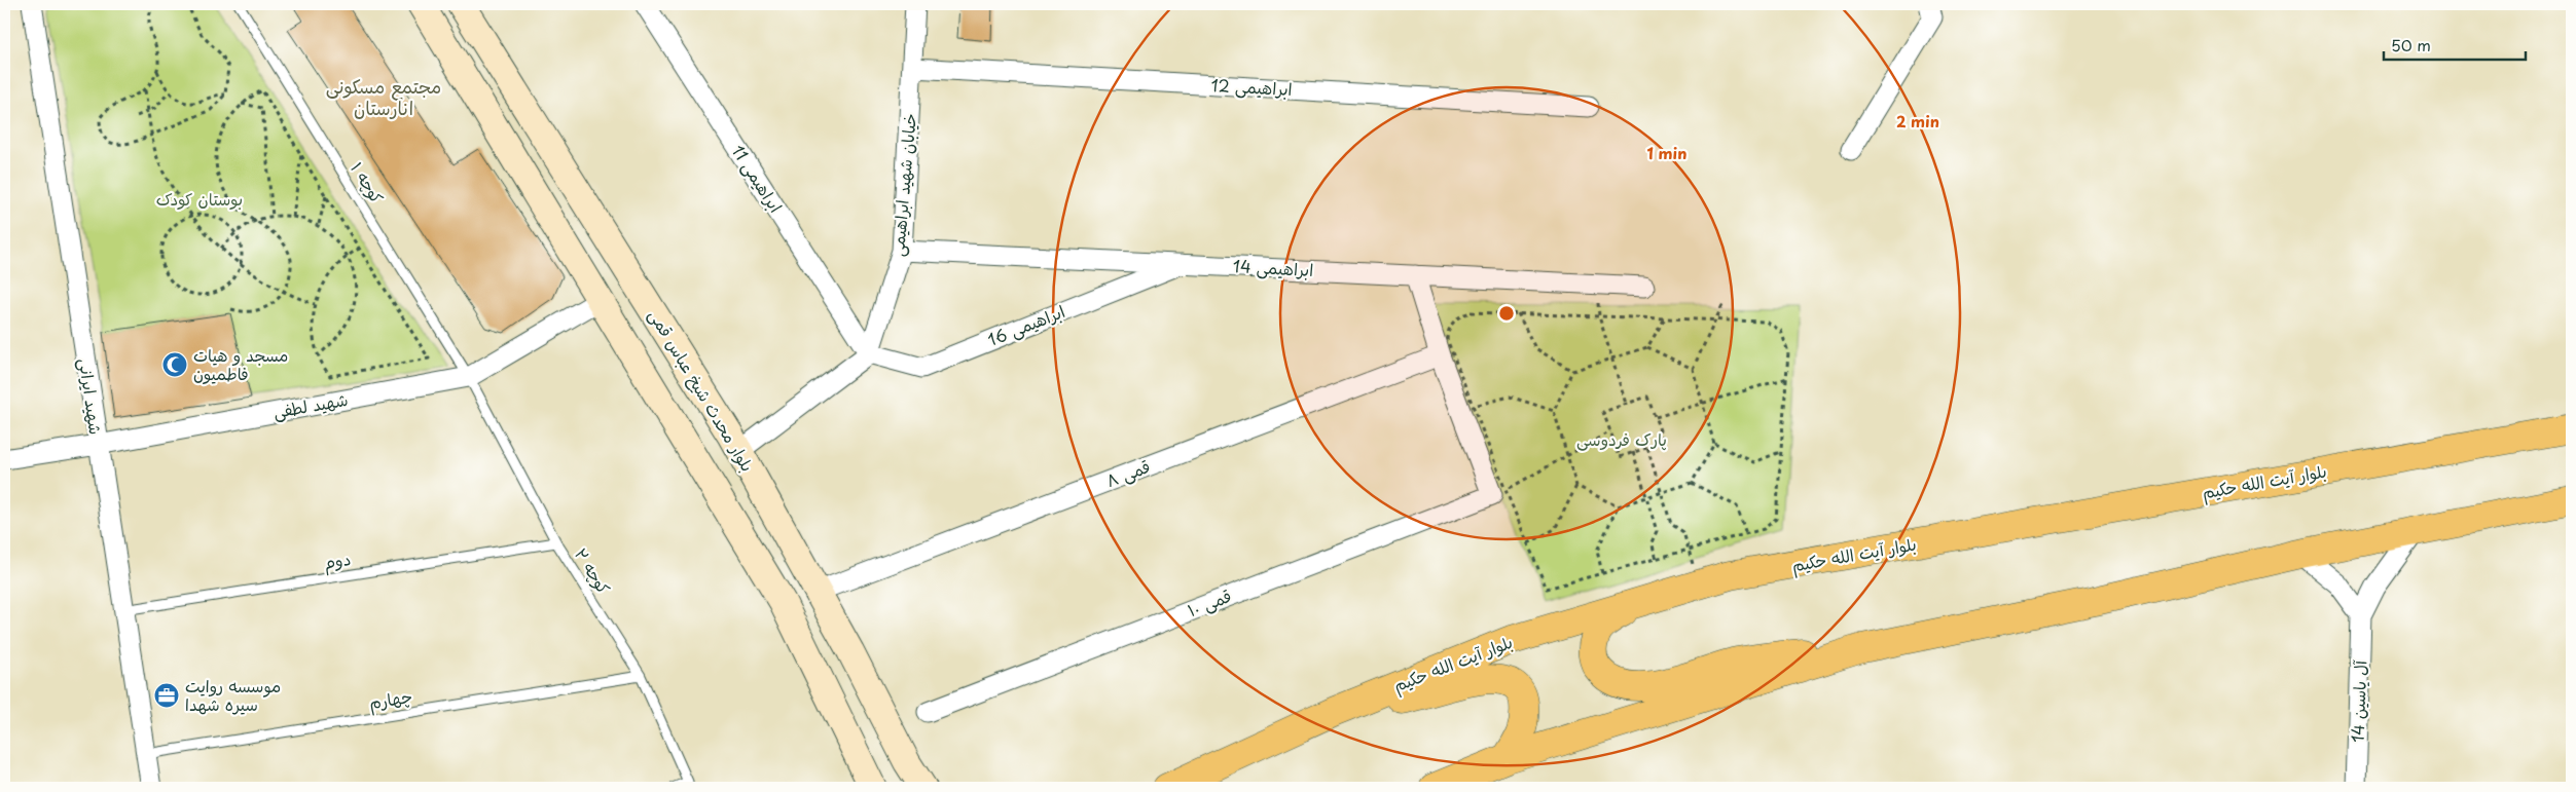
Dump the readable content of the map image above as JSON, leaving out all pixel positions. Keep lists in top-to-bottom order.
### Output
{
  "streets": {
    "main road": ["بلوار محدث شیخ عباس قمی", "بلوار آیت الله حکیم"],
    "street": [
      "ابراهیمی 12",
      "ابراهیمی 11",
      "خیابان شهید ابراهیمی",
      "ابراهیمی 14",
      "ابراهیمی 16",
      "شهید ایرانی",
      "شهید لطفی",
      "قمی ۸",
      "قمی ۱۰",
      "آل یاسین 14"
    ],
    "lane": [
      "کوچه ۱",
      "دوم",
      "کوچه ۲",
      "چهارم"
    ]
  },
  "crossings": [
    ["ابراهیمی 12", "خیابان شهید ابراهیمی"],
    ["ابراهیمی 11", "خیابان شهید ابراهیمی"],
    ["ابراهیمی 11", "ابراهیمی 16"],
    ["کوچه ۱", "شهید لطفی"],
    ["کوچه ۱", "کوچه ۲"],
    ["خیابان شهید ابراهیمی", "ابراهیمی 14"],
    ["خیابان شهید ابراهیمی", "ابراهیمی 16"],
    ["ابراهیمی 14", "ابراهیمی 16"],
    ["بلوار محدث شیخ عباس قمی", "قمی ۸"],
    ["شهید ایرانی", "شهید لطفی"],
    ["شهید ایرانی", "دوم"],
    ["شهید ایرانی", "چهارم"],
    ["شهید لطفی", "کوچه ۲"],
    ["دوم", "کوچه ۲"],
    ["کوچه ۲", "چهارم"]
  ],
  "districts": ["مجتمع مسکونی انارستان"],
  "parks": ["بوستان کودک", "پارک فردوسی"],
  "places": {
    "mosque": ["مسجد و هیات فاطمیون"],
    "office": ["موسسه روایت سیره شهدا"]
  },
  "scale_bar": "50 m",
  "rings": ["2 min", "1 min"]
}
